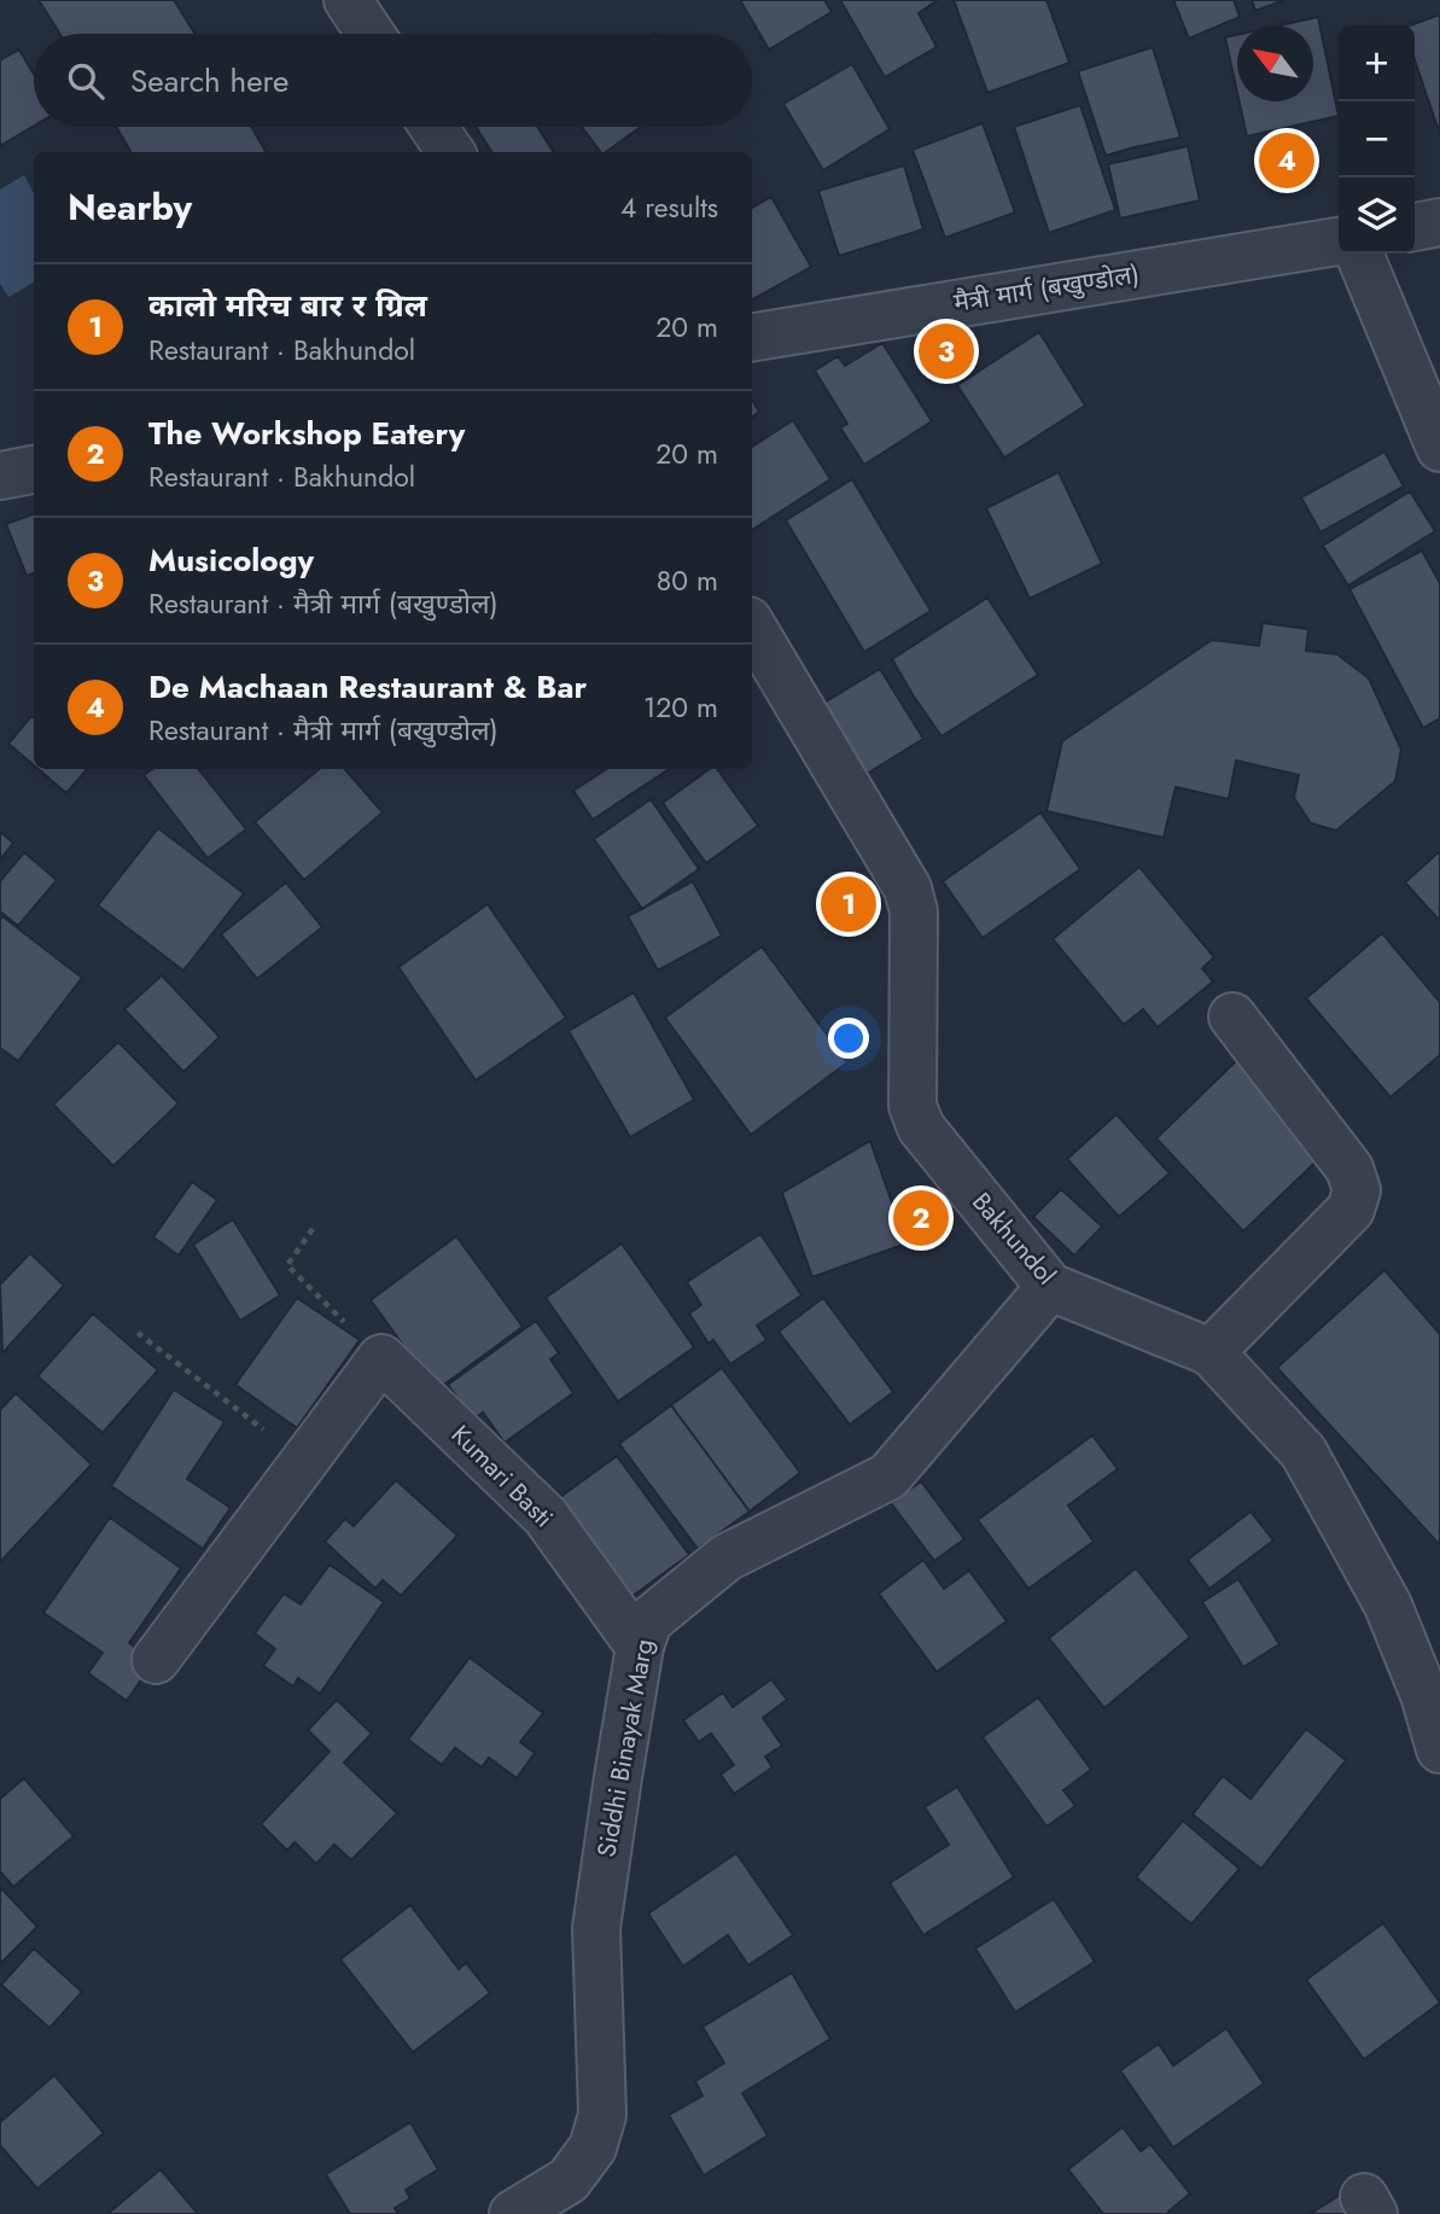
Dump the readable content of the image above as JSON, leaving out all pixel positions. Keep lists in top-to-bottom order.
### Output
{
  "streets": {
    "street": [
      "मैत्री मार्ग (बखुण्डोल)",
      "Bakhundol",
      "Kumari Basti",
      "Siddhi Binayak Marg"
    ]
  },
  "crossings": [
    ["Bakhundol", "Siddhi Binayak Marg"],
    ["Kumari Basti", "Siddhi Binayak Marg"]
  ],
  "north": "top left",
  "page": {
    "map_buttons": ["+", "−"],
    "search": "Search here",
    "pins": [
      "4",
      "3",
      "1",
      "2"
    ],
    "heading": ["Nearby", "4 results"],
    "list": [
      {
        "mark": "1",
        "name": "कालो मरिच बार र ग्रिल",
        "note": "Restaurant · Bakhundol",
        "value": "20 m"
      },
      {
        "mark": "2",
        "name": "The Workshop Eatery",
        "note": "Restaurant · Bakhundol",
        "value": "20 m"
      },
      {
        "mark": "3",
        "name": "Musicology",
        "note": "Restaurant · मैत्री मार्ग (बखुण्डोल)",
        "value": "80 m"
      },
      {
        "mark": "4",
        "name": "De Machaan Restaurant & Bar",
        "note": "Restaurant · मैत्री मार्ग (बखुण्डोल)",
        "value": "120 m"
      }
    ]
  }
}
